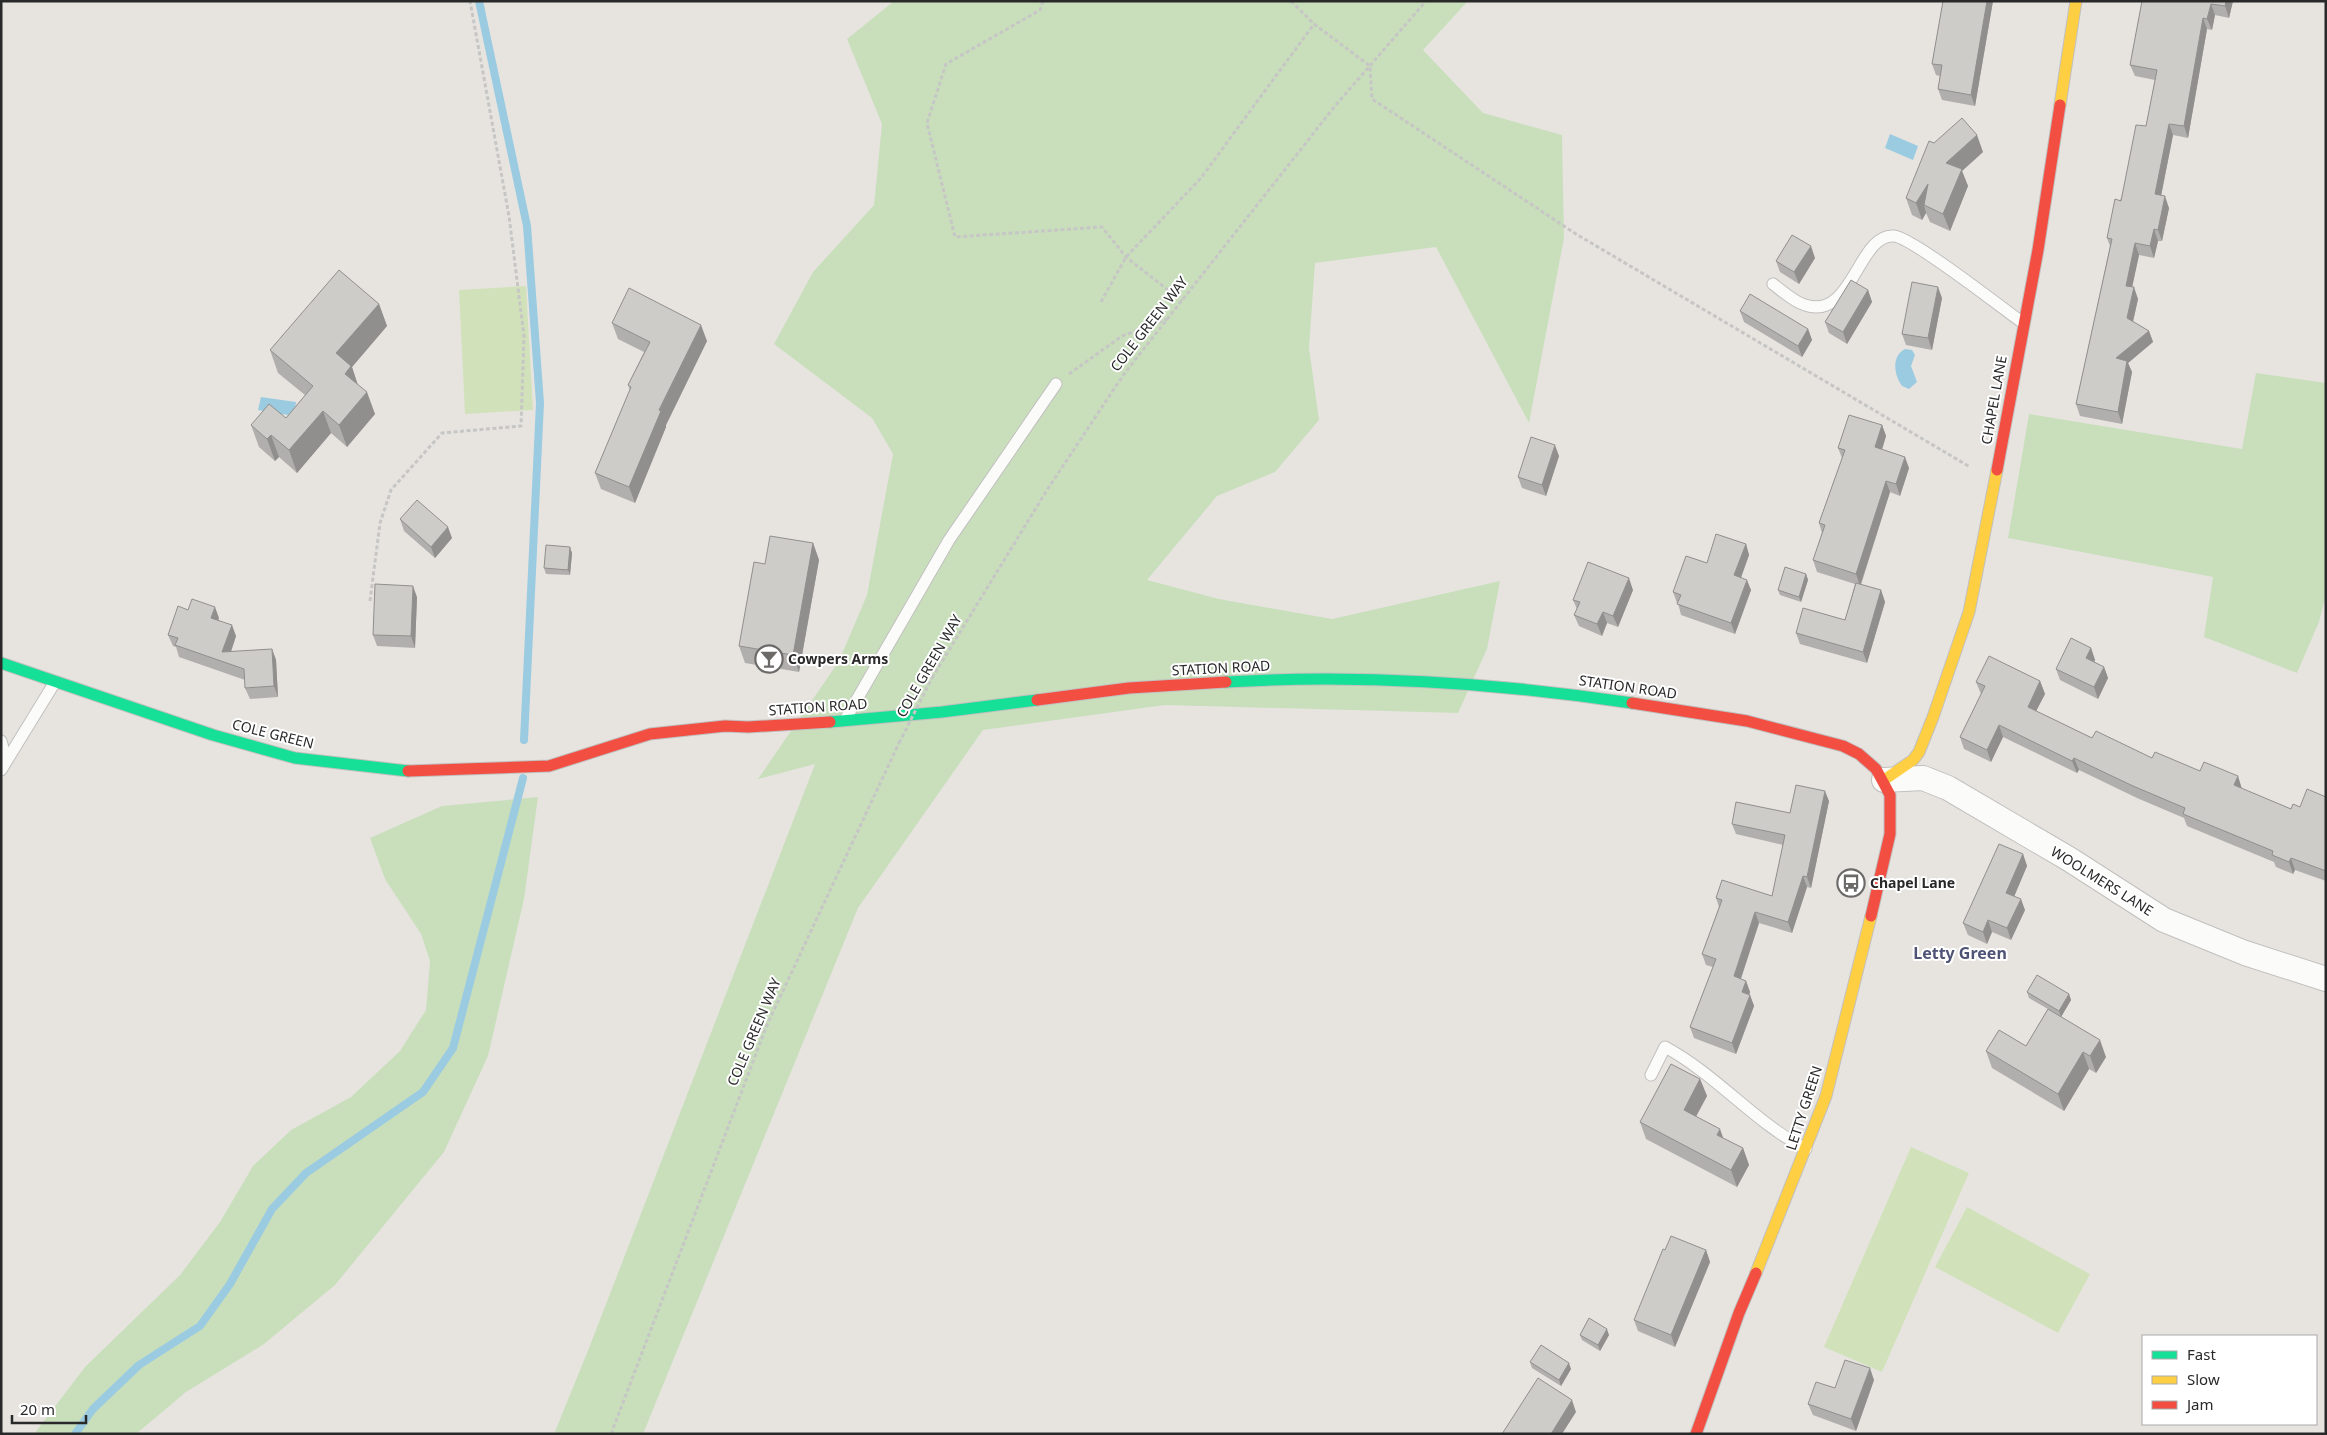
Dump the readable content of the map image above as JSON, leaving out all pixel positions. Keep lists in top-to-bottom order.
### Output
{
  "streets": {
    "street": [
      "CHAPEL LANE",
      "STATION ROAD",
      "COLE GREEN",
      "WOOLMERS LANE",
      "LETTY GREEN"
    ],
    "path": ["COLE GREEN WAY"]
  },
  "crossings": [
    ["CHAPEL LANE", "STATION ROAD"],
    ["CHAPEL LANE", "WOOLMERS LANE"],
    ["CHAPEL LANE", "LETTY GREEN"],
    ["STATION ROAD", "COLE GREEN"],
    ["STATION ROAD", "WOOLMERS LANE"],
    ["STATION ROAD", "LETTY GREEN"],
    ["WOOLMERS LANE", "LETTY GREEN"]
  ],
  "districts": ["Letty Green"],
  "places": {
    "bar": ["Cowpers Arms"],
    "bus stop": ["Chapel Lane"]
  },
  "legend": ["Fast", "Slow", "Jam"],
  "scale_bar": "20 m"
}
